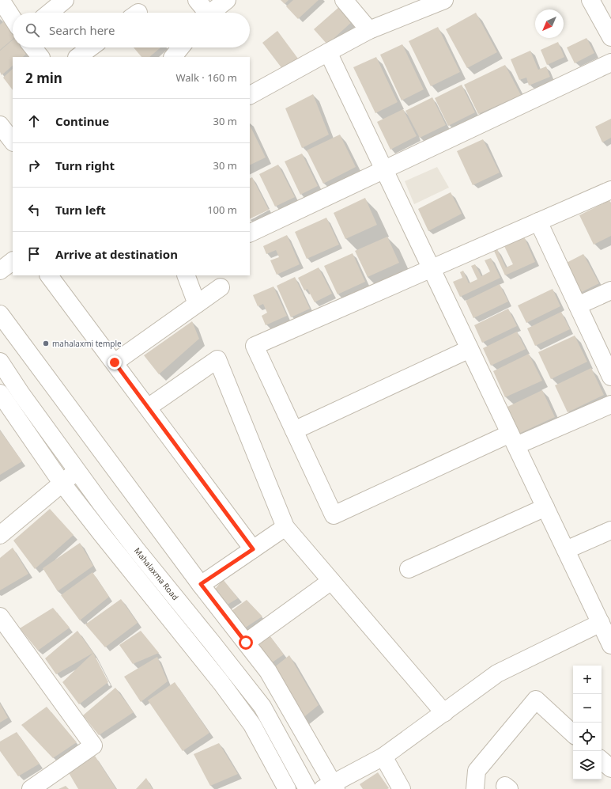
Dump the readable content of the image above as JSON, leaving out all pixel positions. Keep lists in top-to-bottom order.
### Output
{
  "streets": {
    "street": ["Mahalaxma Road"]
  },
  "places": ["mahalaxmi temple"],
  "north": "bottom left",
  "page": {
    "search": "Search here",
    "heading": ["2 min", "Walk · 160 m"],
    "list": [
      ["Continue", "30 m"],
      ["Turn right", "30 m"],
      ["Turn left", "100 m"],
      "Arrive at destination"
    ],
    "map_buttons": ["+", "−"]
  }
}
